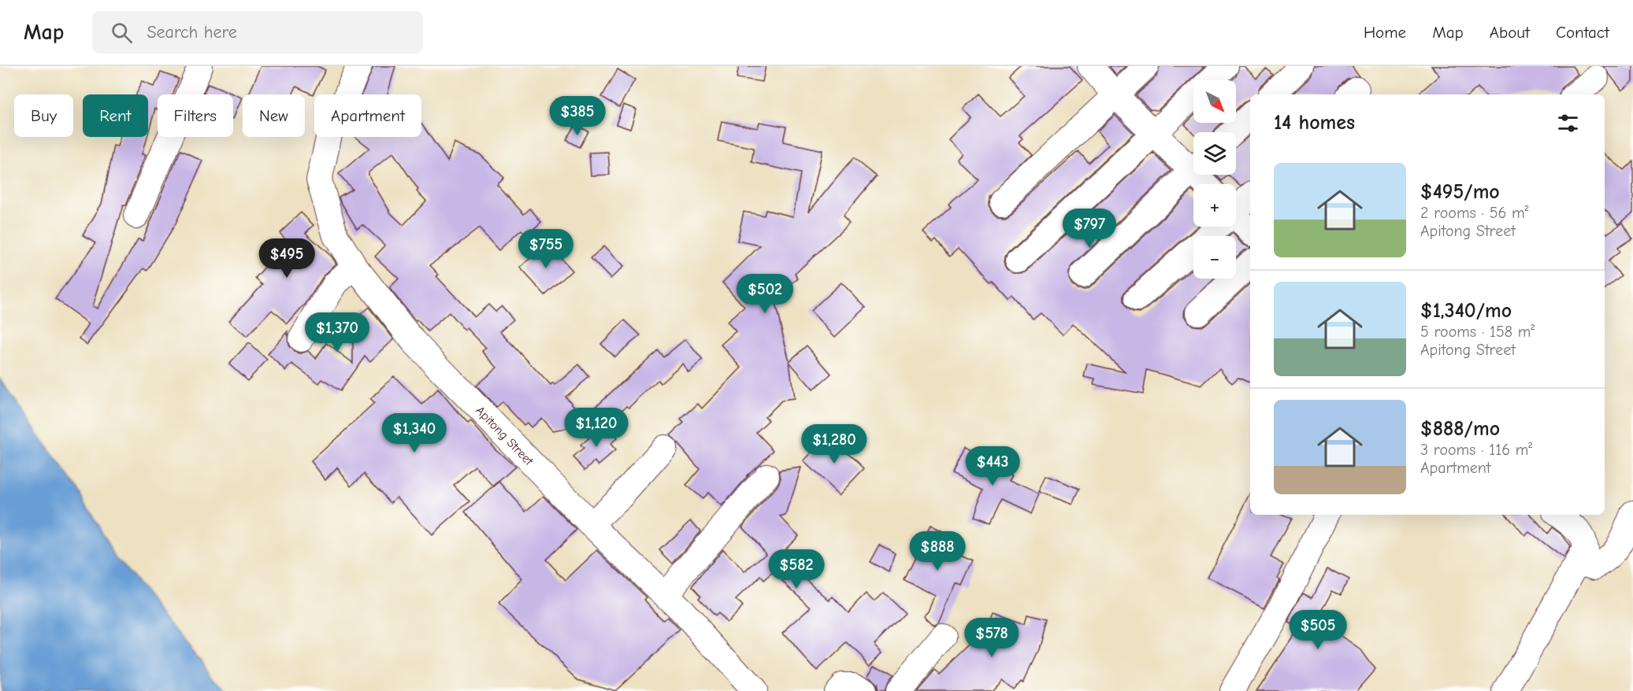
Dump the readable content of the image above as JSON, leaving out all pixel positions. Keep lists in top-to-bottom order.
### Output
{
  "streets": {
    "street": ["Apitong Street"]
  },
  "north": "bottom right",
  "page": {
    "header": "Map",
    "search": "Search here",
    "nav": [
      "Home",
      "Map",
      "About",
      "Contact"
    ],
    "map_buttons": ["+", "−"],
    "chip": [
      "Buy",
      "Rent",
      "Filters",
      "New",
      "Apartment"
    ],
    "heading": "14 homes",
    "price": [
      "$385",
      "$797",
      "$755",
      "$495",
      "$502",
      "$1,370",
      "$1,120",
      "$1,340",
      "$1,280",
      "$443",
      "$888",
      "$582",
      "$505",
      "$578"
    ],
    "list": [
      {
        "name": "$495/mo",
        "note": "2 rooms · 56 m² · Apitong Street"
      },
      {
        "name": "$1,340/mo",
        "note": "5 rooms · 158 m² · Apitong Street"
      },
      {
        "name": "$888/mo",
        "note": "3 rooms · 116 m² · Apartment"
      }
    ]
  }
}
